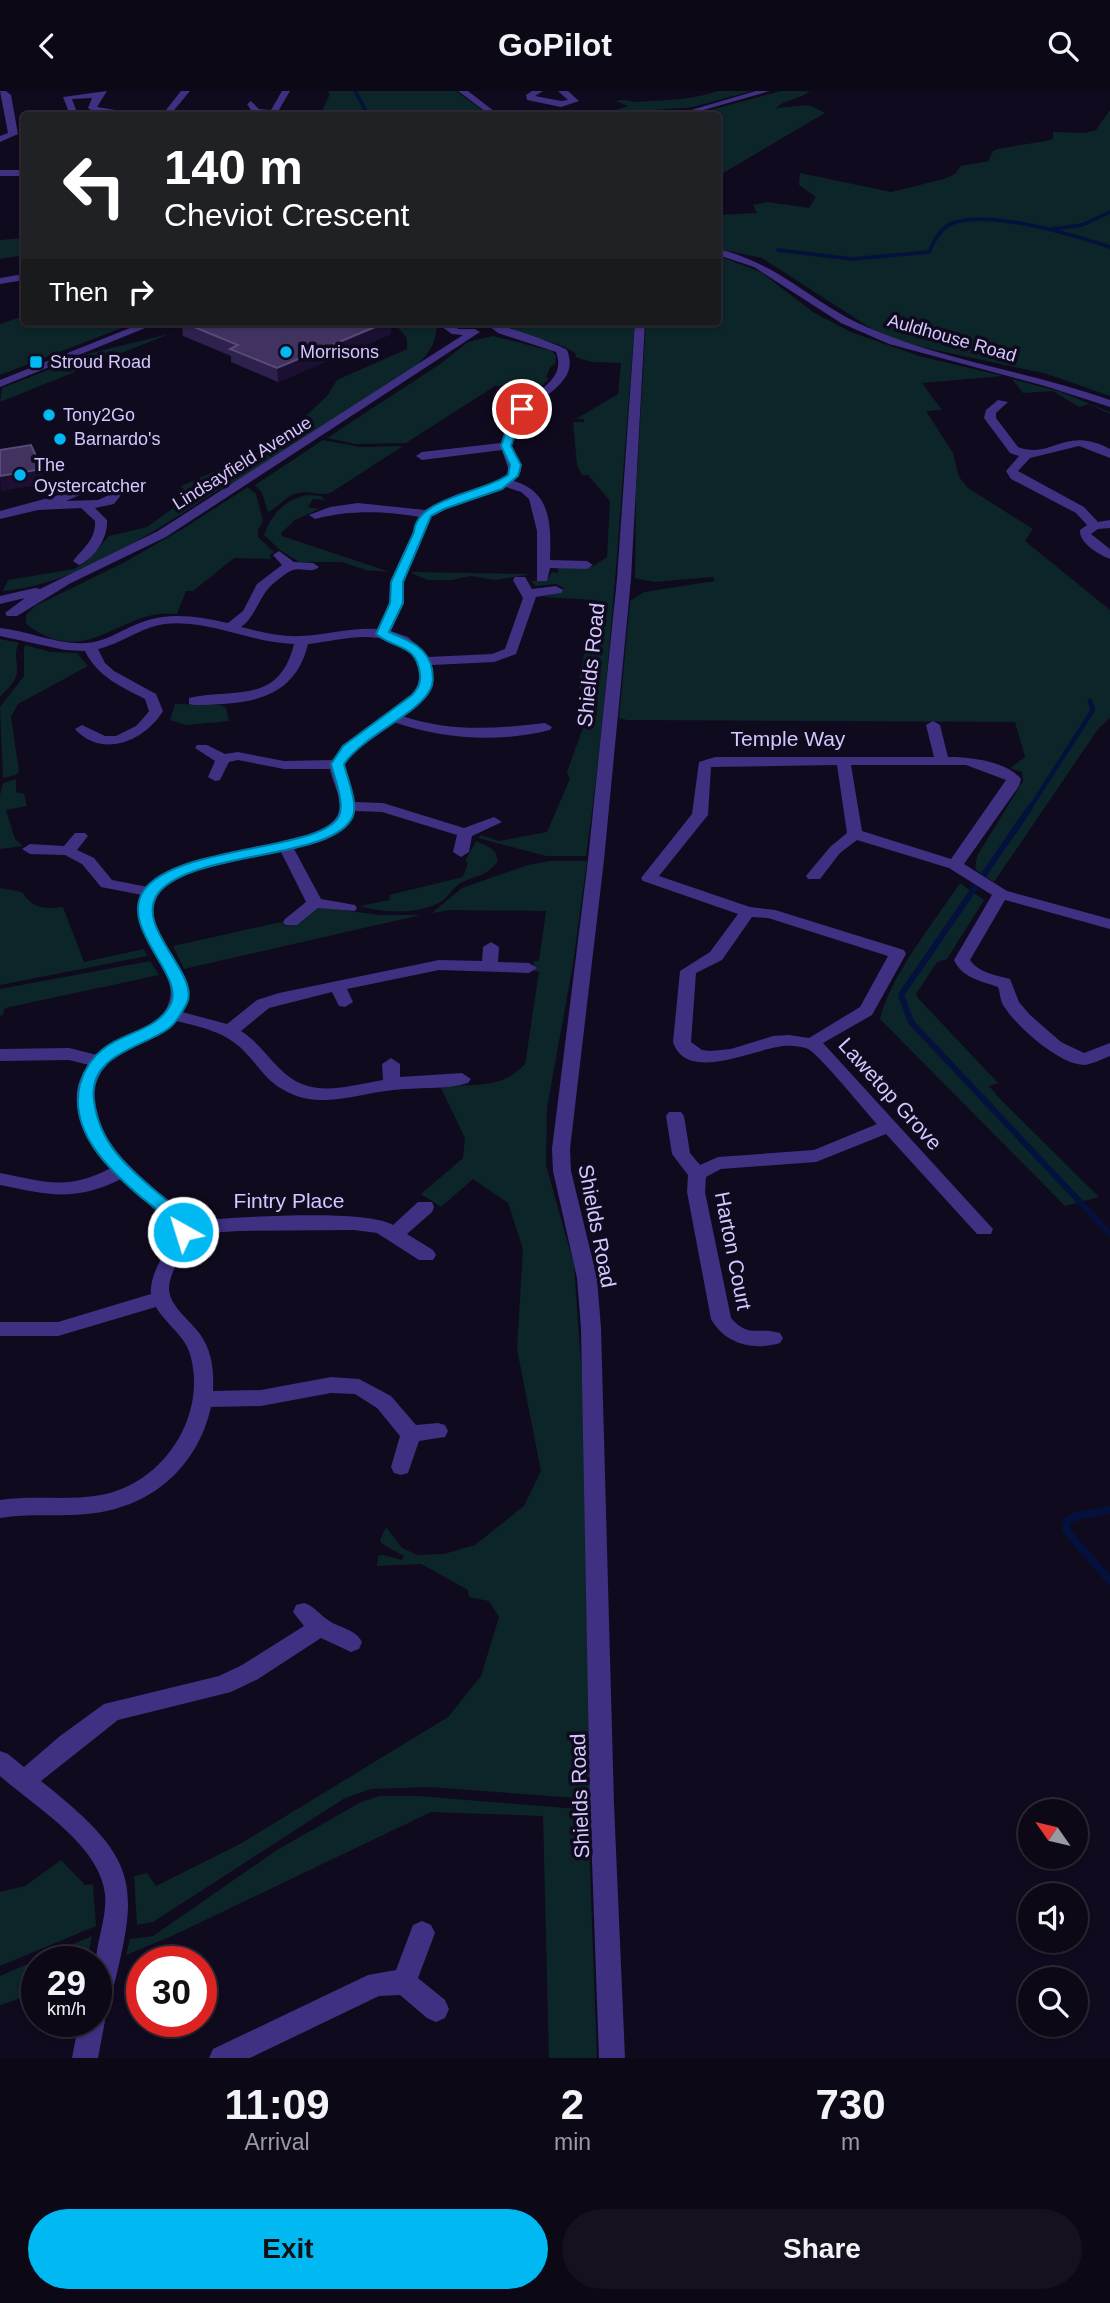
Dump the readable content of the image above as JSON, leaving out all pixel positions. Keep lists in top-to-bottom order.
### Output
{
  "streets": {
    "street": [
      "Auldhouse Road",
      "Lindsayfield Avenue",
      "Shields Road",
      "Temple Way",
      "Lawetop Grove",
      "Fintry Place",
      "Harton Court"
    ]
  },
  "crossings": [
    ["Temple Way", "Lawetop Grove"],
    ["Lawetop Grove", "Harton Court"]
  ],
  "places": {
    "other": [
      "Morrisons",
      "Tony2Go",
      "Barnardo's",
      "The Oystercatcher"
    ],
    "transit": ["Stroud Road"]
  },
  "north": "top left",
  "page": {
    "header": "GoPilot",
    "turn": ["140 m", "Cheviot Crescent"],
    "then": "Then",
    "speed": "29 km/h",
    "limit": "30",
    "eta": [
      "11:09",
      "Arrival",
      "2",
      "min",
      "730",
      "m"
    ],
    "buttons": ["Exit", "Share"]
  }
}
